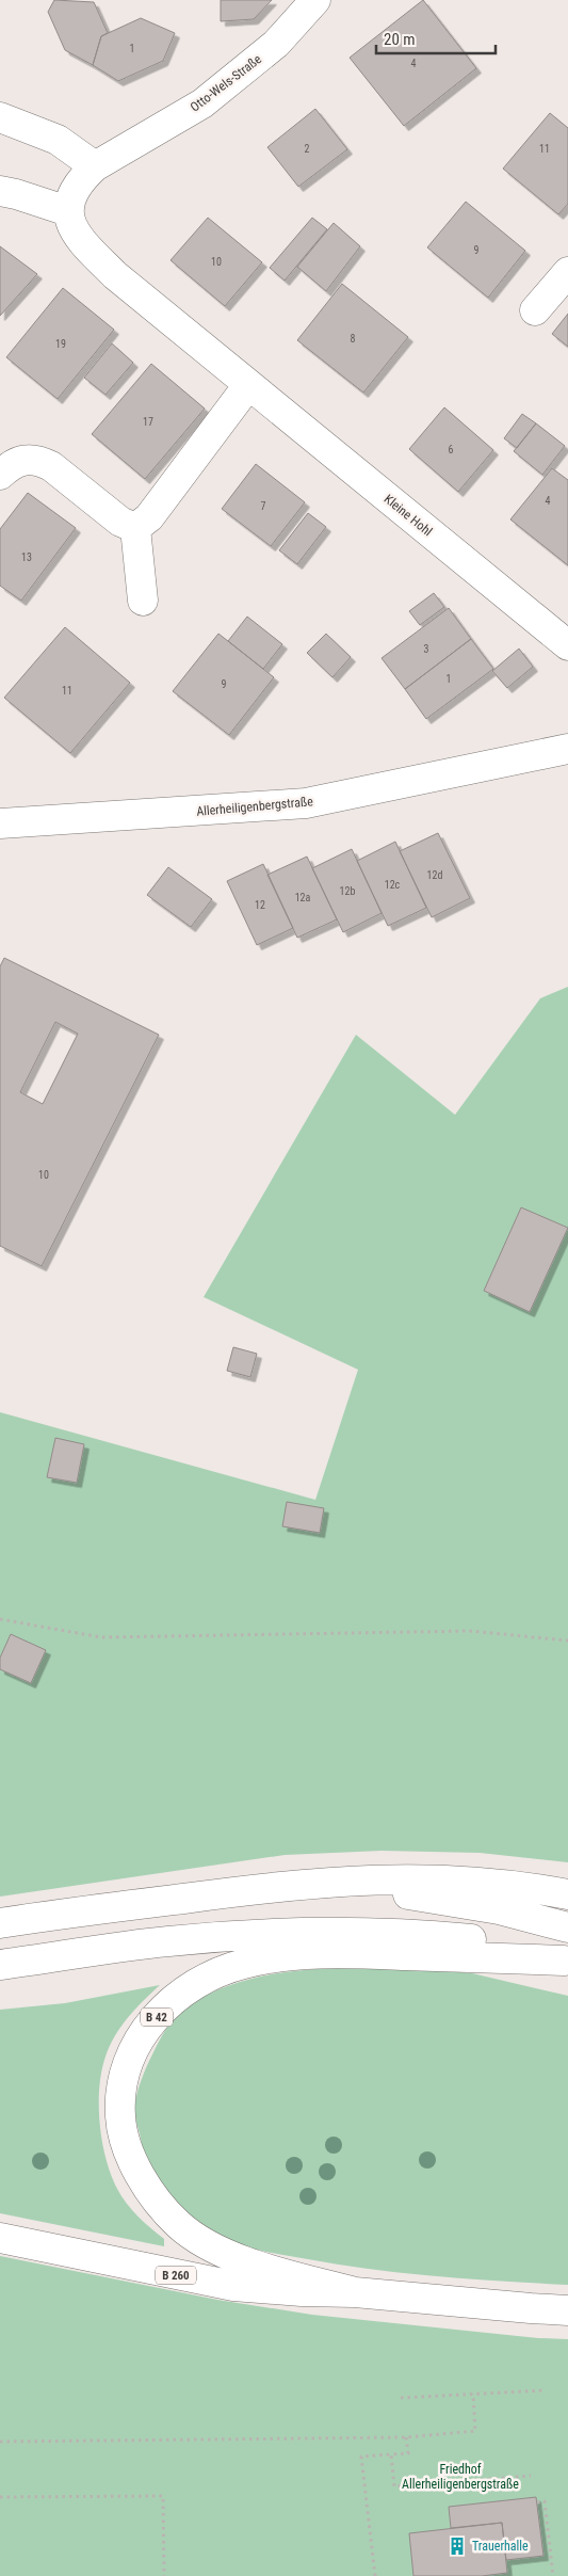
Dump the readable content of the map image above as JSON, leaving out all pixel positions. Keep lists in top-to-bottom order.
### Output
{
  "streets": {
    "main road": [
      "Otto-Wels-Straße",
      "Kleine Hohl",
      "Allerheiligenbergstraße",
      "B 42",
      "B 260"
    ]
  },
  "crossings": [
    ["B 42", "B 260"]
  ],
  "parks": ["Friedhof Allerheiligenbergstraße"],
  "places": {
    "building": ["Trauerhalle"]
  },
  "house_numbers": [
    "1",
    "4",
    "2",
    "11",
    "9",
    "10",
    "8",
    "19",
    "17",
    "6",
    "4",
    "7",
    "13",
    "3",
    "1",
    "9",
    "11",
    "12d",
    "12c",
    "12b",
    "12a",
    "12",
    "10"
  ],
  "scale_bar": "20 m"
}
